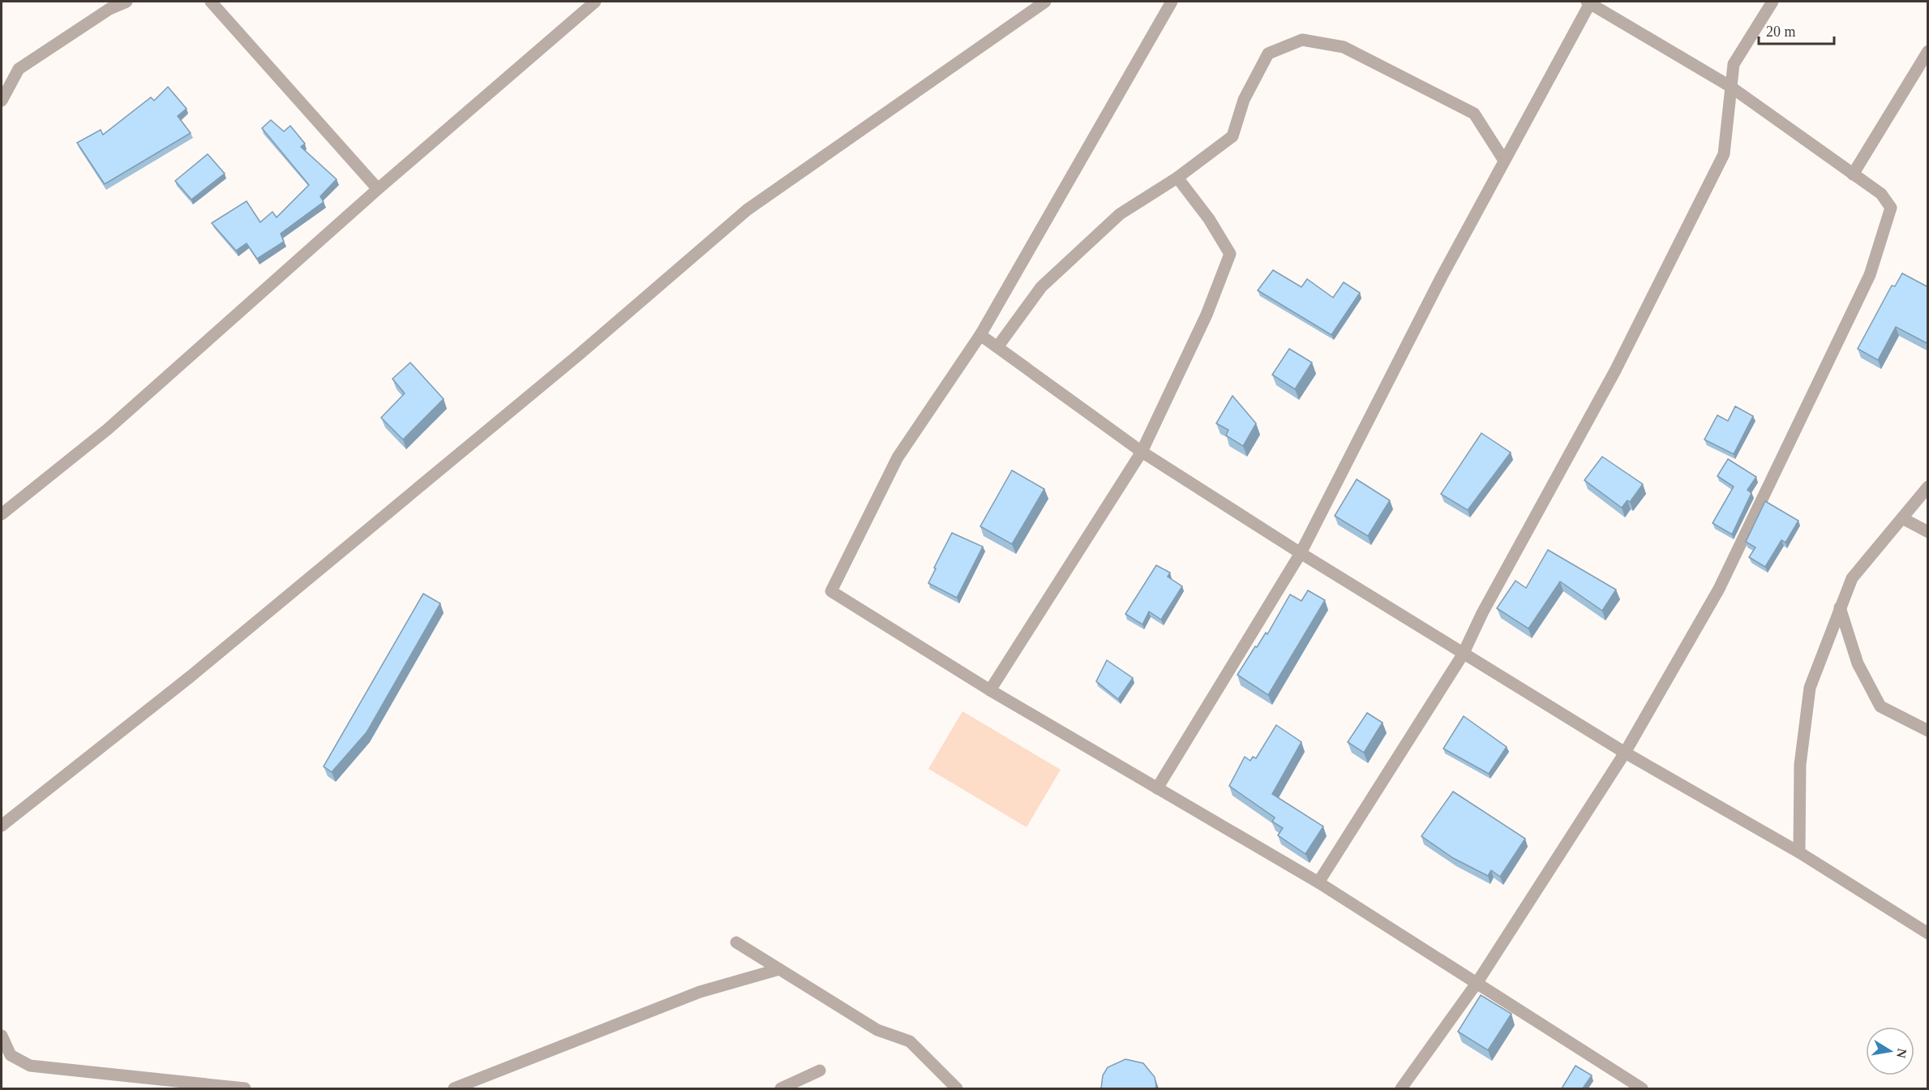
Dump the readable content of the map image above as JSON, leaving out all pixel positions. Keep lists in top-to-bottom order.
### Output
{
  "scale_bar": "20 m",
  "north": "right"
}
